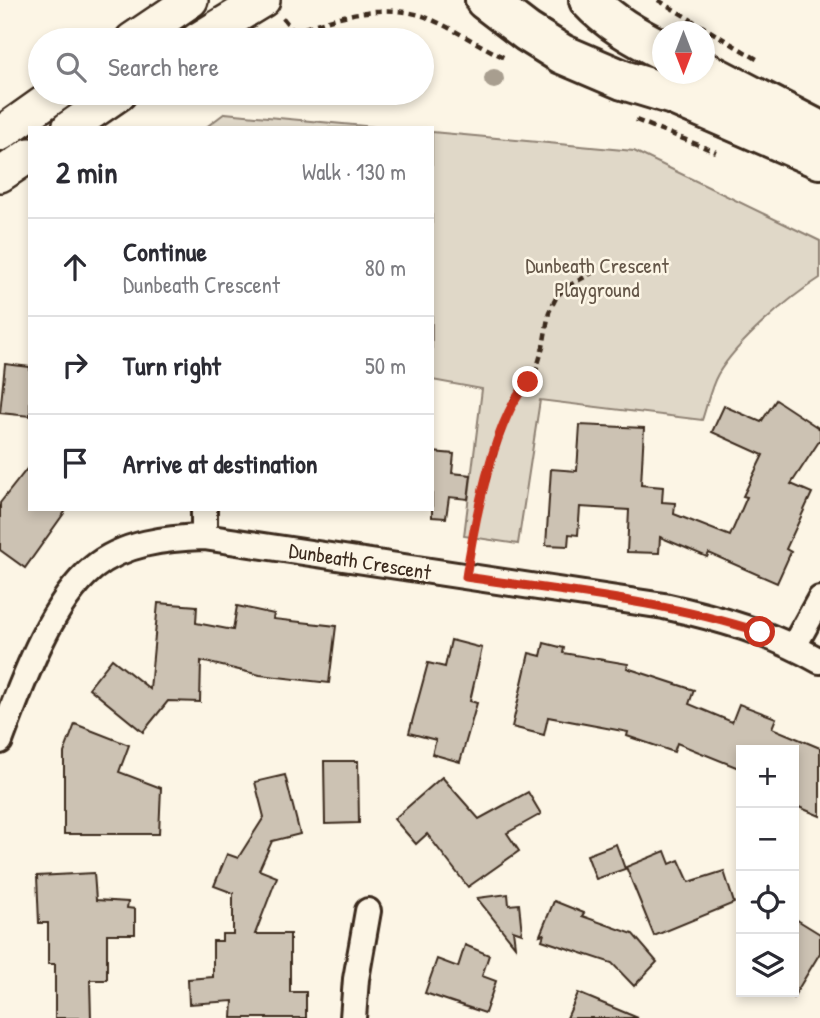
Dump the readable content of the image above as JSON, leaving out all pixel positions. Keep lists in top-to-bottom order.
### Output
{
  "streets": {
    "street": ["Dunbeath Crescent"]
  },
  "parks": ["Dunbeath Crescent Playground"],
  "north": "bottom",
  "page": {
    "search": "Search here",
    "heading": ["2 min", "Walk · 130 m"],
    "list": [
      ["Continue", "Dunbeath Crescent", "80 m"],
      ["Turn right", "50 m"],
      "Arrive at destination"
    ],
    "map_buttons": ["+", "−"]
  }
}
